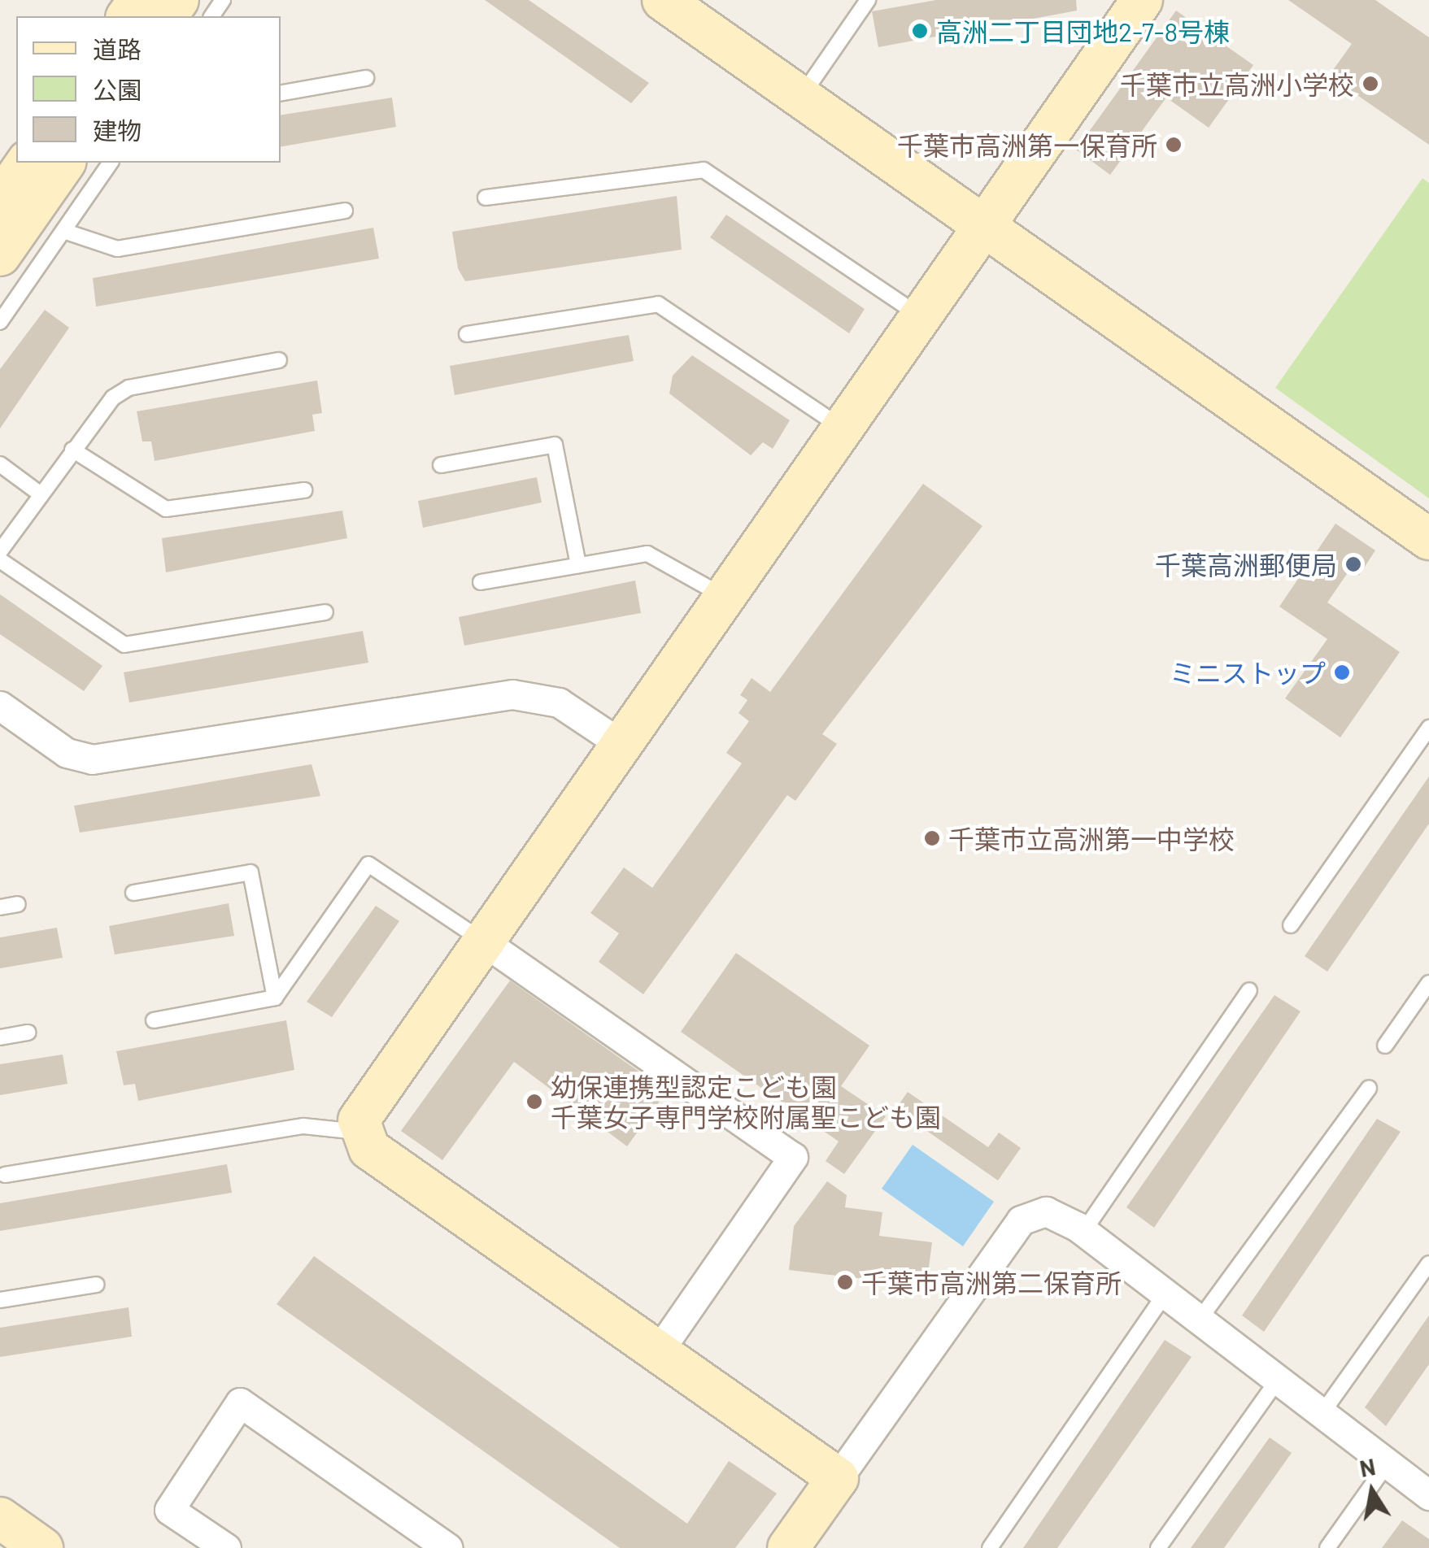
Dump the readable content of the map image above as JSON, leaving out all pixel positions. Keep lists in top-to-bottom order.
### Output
{
  "places": [
    "高洲二丁目団地2-7-8号棟",
    "千葉市立高洲小学校",
    "千葉市高洲第一保育所",
    "千葉高洲郵便局",
    "ミニストップ",
    "千葉市立高洲第一中学校",
    "幼保連携型認定こども園 千葉女子専門学校附属聖こども園",
    "千葉市高洲第二保育所"
  ],
  "legend": ["道路", "公園", "建物"],
  "north": "top"
}
